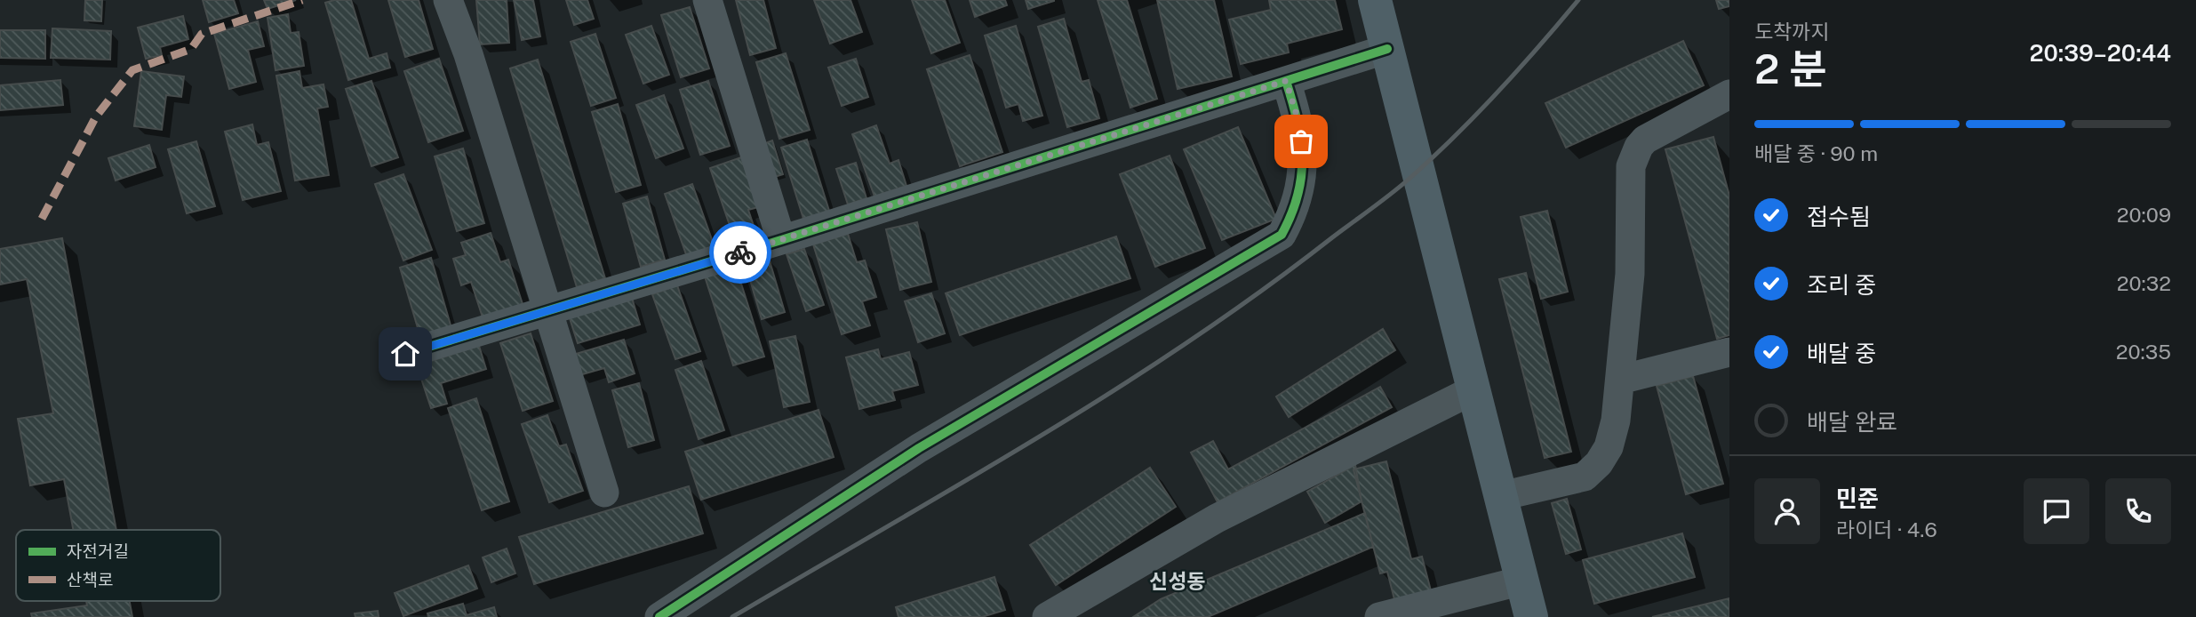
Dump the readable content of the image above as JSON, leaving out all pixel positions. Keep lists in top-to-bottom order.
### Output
{
  "districts": ["신성동"],
  "legend": ["자전거길", "산책로"],
  "page": {
    "heading": ["2 분", "도착까지", "20:39–20:44"],
    "panel": ["민준", "라이더 · 4.6"],
    "bar": "배달 중 · 90 m",
    "list": [
      ["접수됨", "20:09"],
      ["조리 중", "20:32"],
      ["배달 중", "20:35"],
      "배달 완료"
    ]
  }
}
